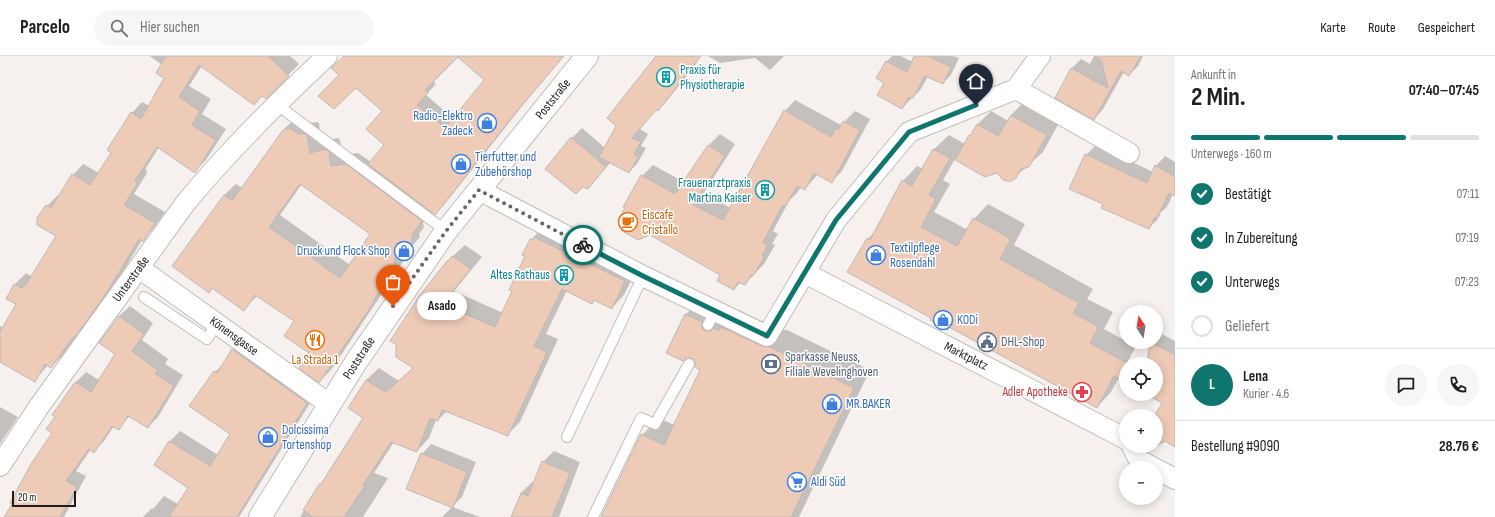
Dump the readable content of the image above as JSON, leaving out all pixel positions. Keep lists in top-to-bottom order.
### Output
{
  "streets": {
    "street": [
      "Poststraße",
      "Unterstraße",
      "Könensgasse",
      "Marktplatz"
    ]
  },
  "crossings": [
    ["Poststraße", "Könensgasse"],
    ["Unterstraße", "Könensgasse"]
  ],
  "places": {
    "building": ["Praxis für Physiotherapie", "Frauenarztpraxis Martina Kaiser", "Altes Rathaus"],
    "shop": [
      "Radio-Elektro Zadeck",
      "Tierfutter und Zubehörshop",
      "Druck und Flock Shop",
      "Textilpflege Rosendahl",
      "KODi",
      "MR.BAKER",
      "Dolcissima Tortenshop"
    ],
    "cafe": ["Eiscafe Cristallo"],
    "other": ["Asado"],
    "restaurant": ["La Strada 1"],
    "public building": ["DHL-Shop"],
    "bank": ["Sparkasse Neuss, Filiale Wevelinghoven"],
    "pharmacy": ["Adler Apotheke"],
    "supermarket": ["Aldi Süd"]
  },
  "scale_bar": "20 m",
  "north": "top",
  "page": {
    "header": "Parcelo",
    "search": "Hier suchen",
    "nav": ["Karte", "Route", "Gespeichert"],
    "heading": ["2 Min.", "Ankunft in", "07:40–07:45"],
    "panel": [
      "Lena",
      "Kurier · 4.6",
      "Bestellung #9090",
      "28.76 €"
    ],
    "bar": "Unterwegs · 160 m",
    "list": [
      ["Bestätigt", "07:11"],
      ["In Zubereitung", "07:19"],
      ["Unterwegs", "07:23"],
      "Geliefert"
    ],
    "bubble": "Asado",
    "map_buttons": ["+", "−"],
    "round": "L",
    "scale": "20 m"
  }
}
